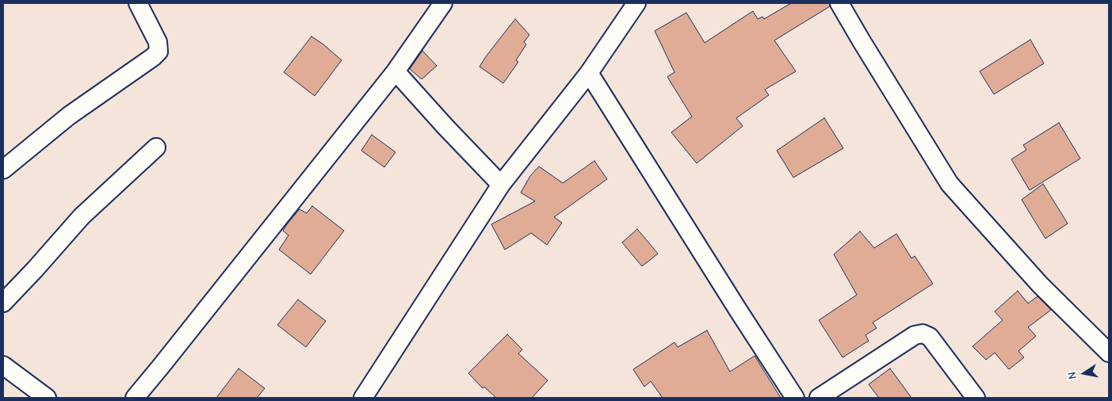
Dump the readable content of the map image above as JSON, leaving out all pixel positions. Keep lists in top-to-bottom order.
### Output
{
  "north": "left"
}
